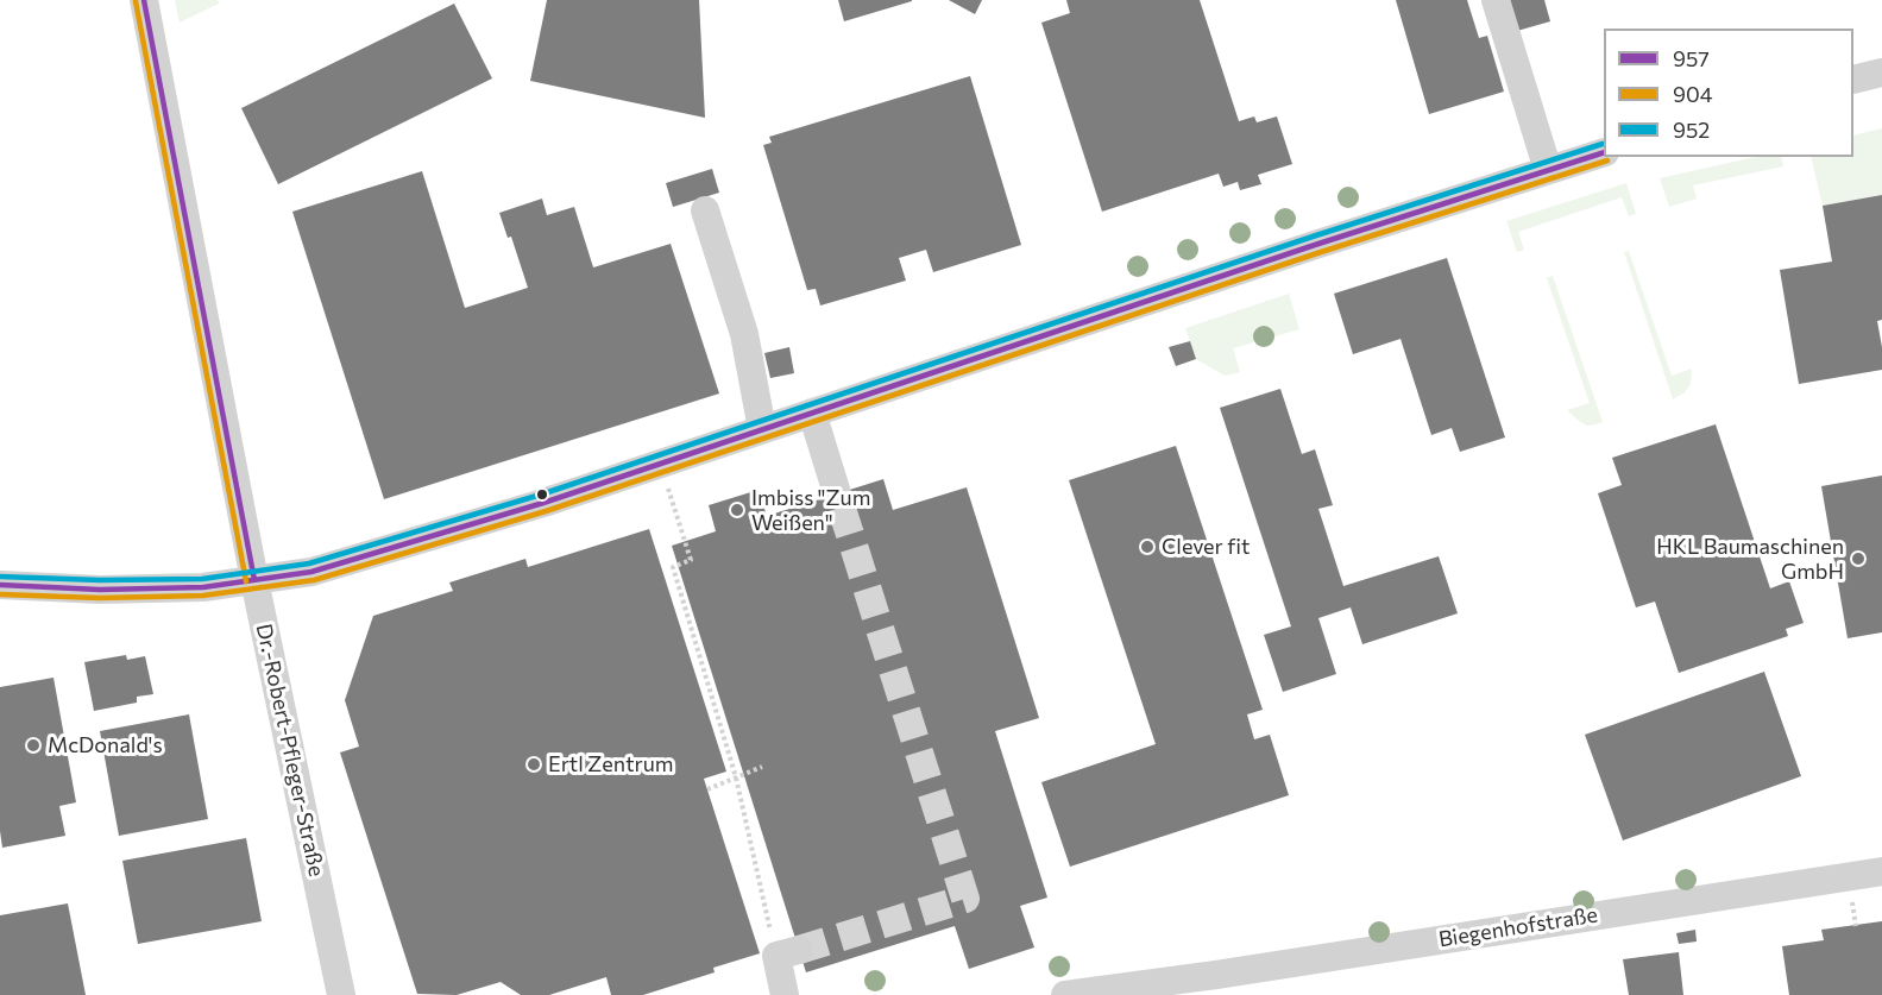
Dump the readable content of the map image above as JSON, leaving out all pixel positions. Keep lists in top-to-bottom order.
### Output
{
  "streets": {
    "street": ["Dr.-Robert-Pfleger-Straße", "Biegenhofstraße"]
  },
  "places": [
    "Imbiss \"Zum Weißen\"",
    "Clever fit",
    "HKL Baumaschinen GmbH",
    "McDonald's",
    "Ertl Zentrum"
  ],
  "lines": ["transit line 957", "transit line 904", "transit line 952"],
  "legend": ["957", "904", "952"]
}
